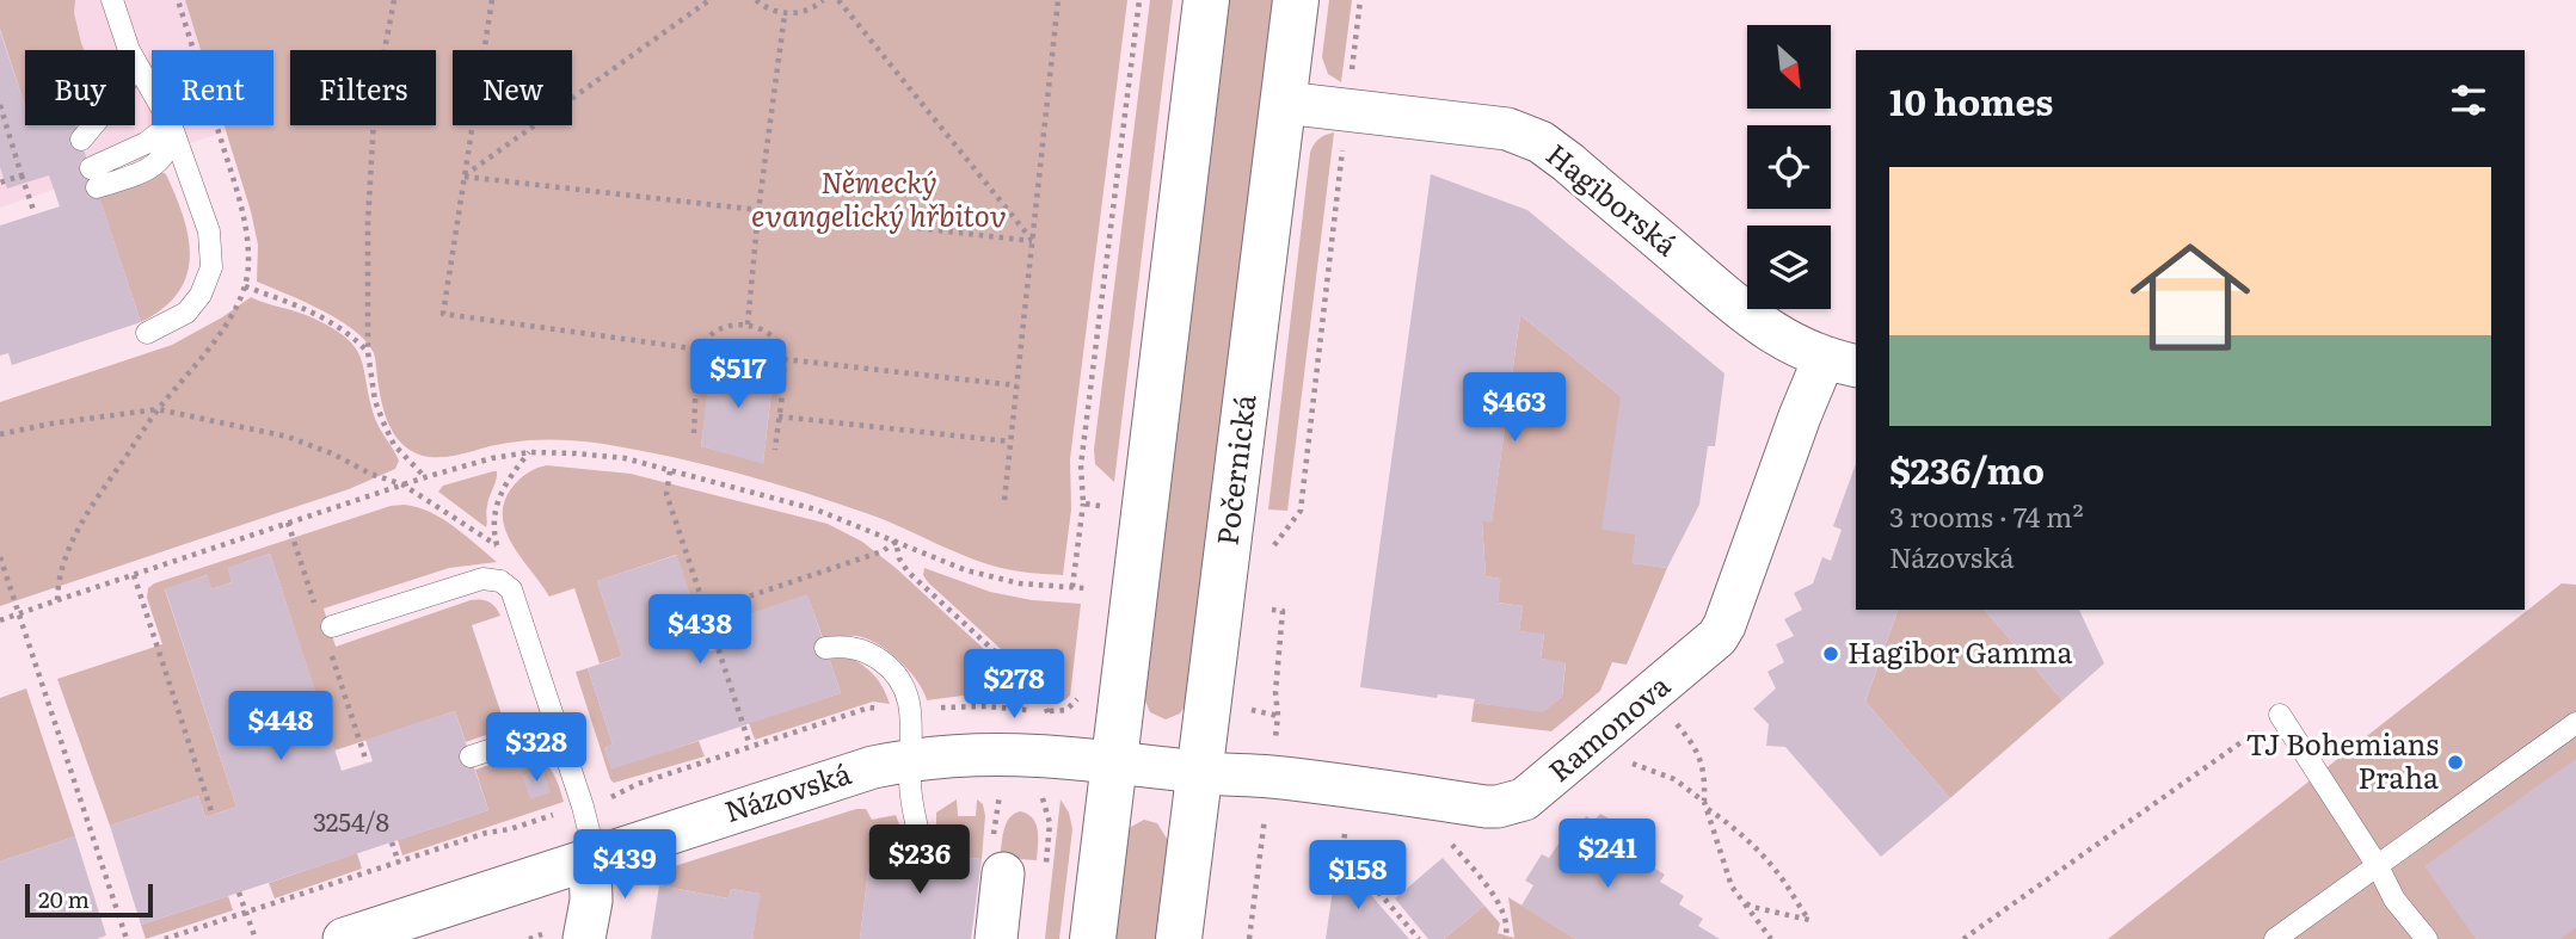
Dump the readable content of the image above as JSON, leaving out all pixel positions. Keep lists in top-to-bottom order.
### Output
{
  "streets": {
    "street": [
      "Hagiborská",
      "Počernická",
      "Ramonova",
      "Názovská"
    ]
  },
  "crossings": [
    ["Hagiborská", "Počernická"],
    ["Hagiborská", "Ramonova"],
    ["Počernická", "Ramonova"],
    ["Počernická", "Názovská"],
    ["Ramonova", "Názovská"]
  ],
  "parks": ["Německý evangelický hřbitov"],
  "places": ["Hagibor Gamma", "TJ Bohemians Praha"],
  "house_numbers": ["3254/8"],
  "scale_bar": "20 m",
  "north": "bottom right",
  "page": {
    "chip": [
      "Buy",
      "Rent",
      "Filters",
      "New"
    ],
    "heading": "10 homes",
    "list": [
      {
        "name": "$236/mo",
        "note": "3 rooms · 74 m² · Názovská"
      }
    ],
    "price": [
      "$517",
      "$463",
      "$438",
      "$278",
      "$448",
      "$328",
      "$241",
      "$236",
      "$439",
      "$158"
    ],
    "scale": "20 m"
  }
}
